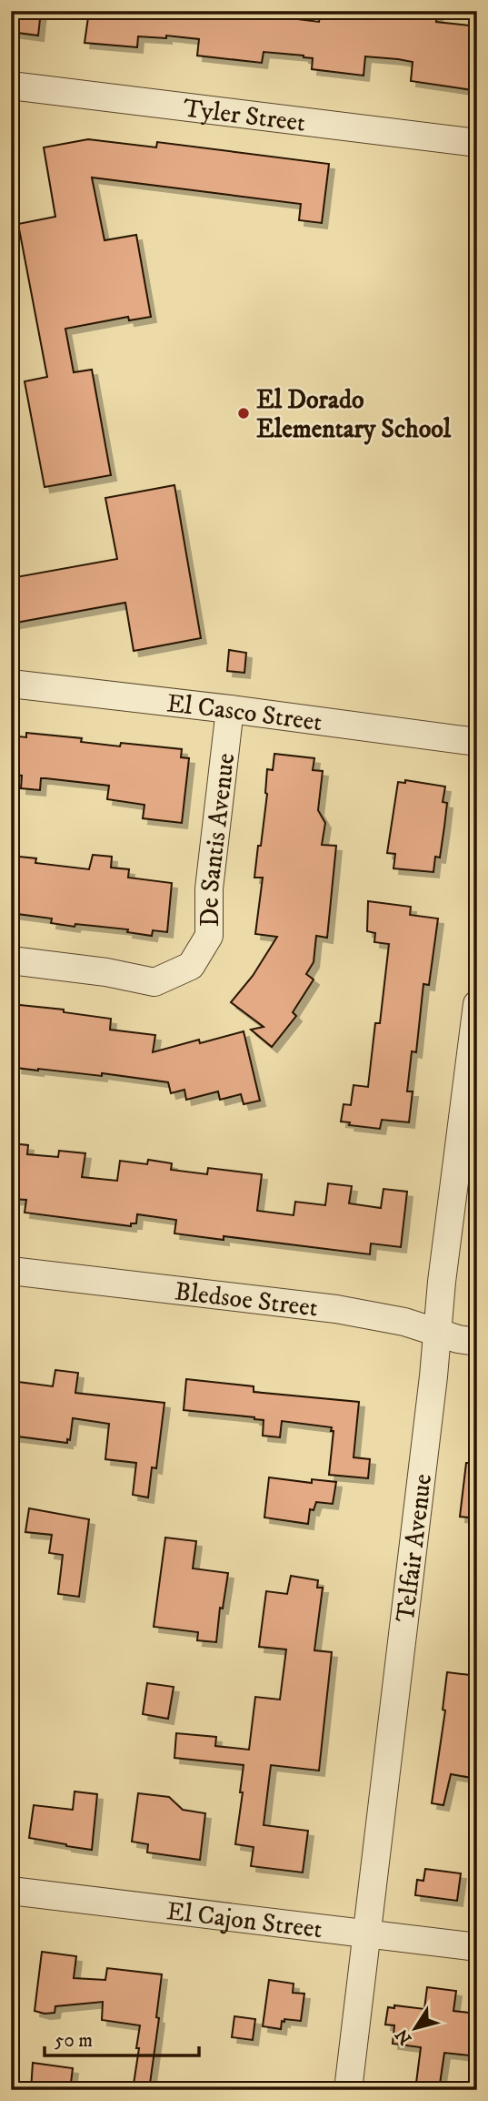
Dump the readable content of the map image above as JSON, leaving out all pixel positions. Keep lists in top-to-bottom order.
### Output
{
  "streets": {
    "street": [
      "Tyler Street",
      "El Casco Street",
      "De Santis Avenue",
      "Bledsoe Street",
      "Telfair Avenue",
      "El Cajon Street"
    ]
  },
  "crossings": [
    ["El Casco Street", "De Santis Avenue"],
    ["Bledsoe Street", "Telfair Avenue"],
    ["Telfair Avenue", "El Cajon Street"]
  ],
  "places": ["El Dorado Elementary School"],
  "scale_bar": "50 m",
  "north": "bottom left"
}
